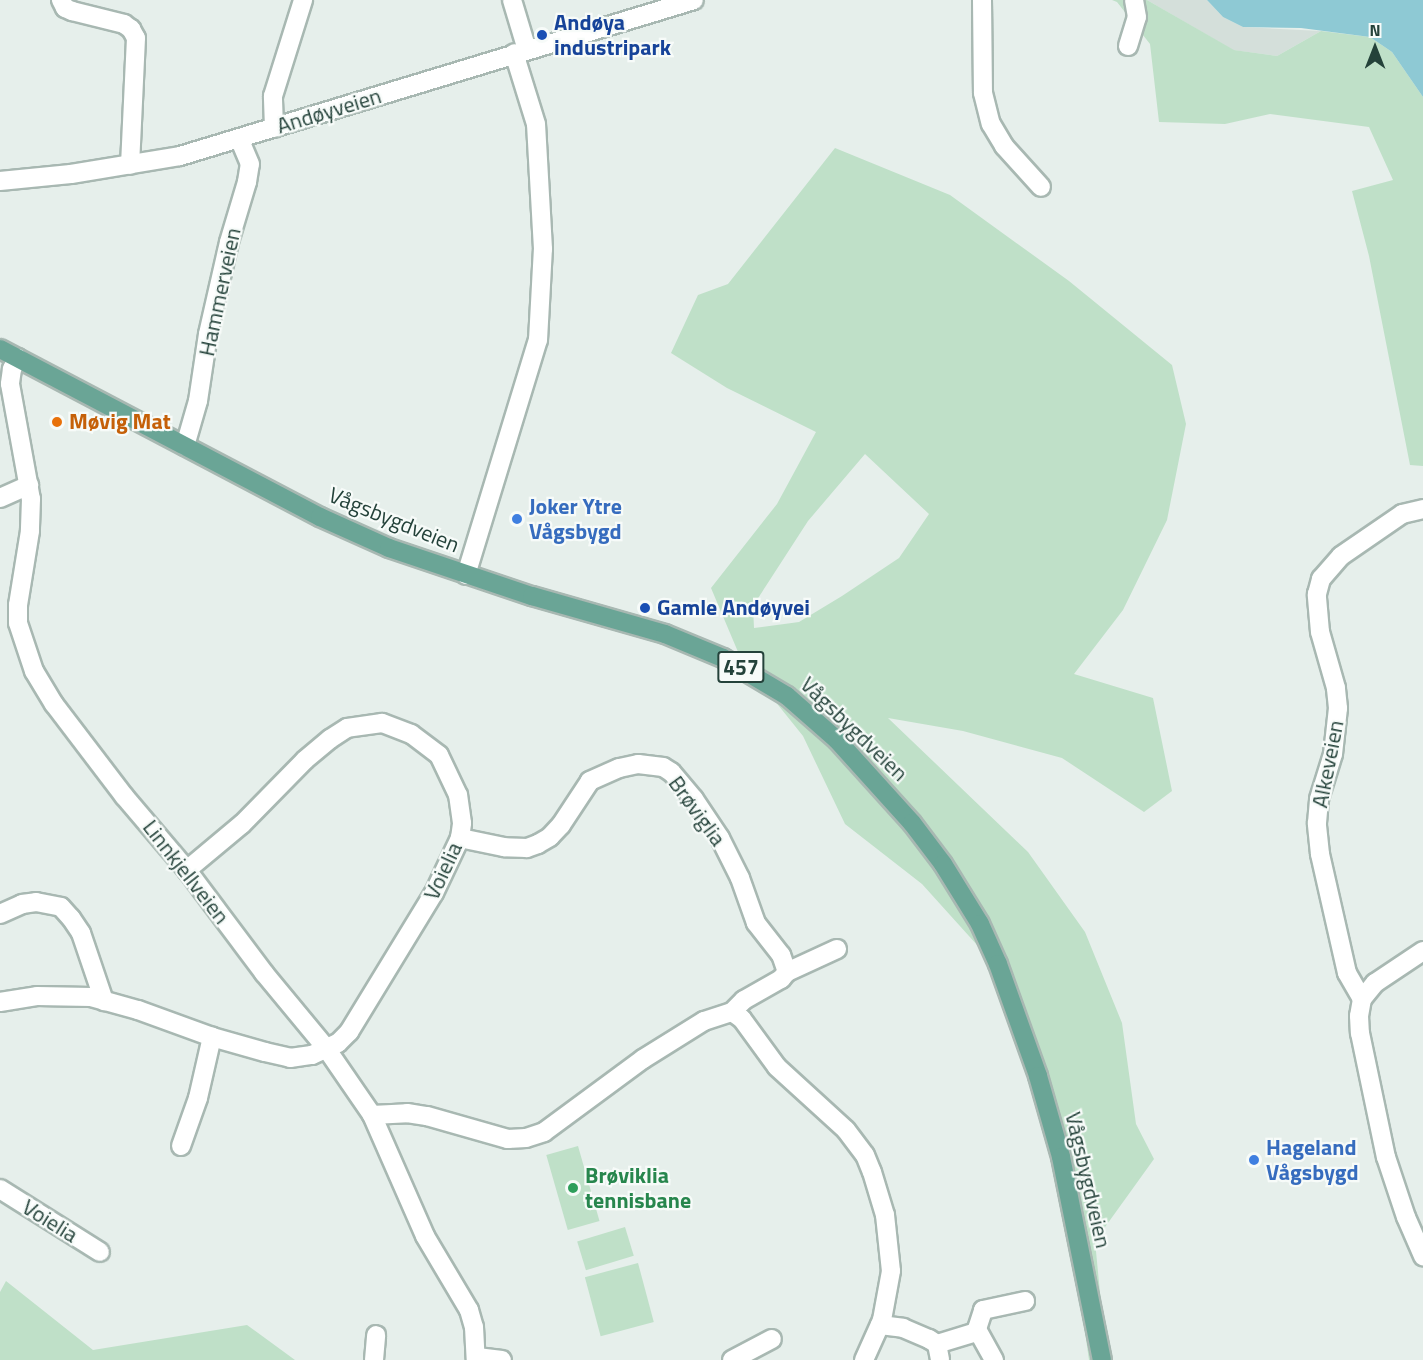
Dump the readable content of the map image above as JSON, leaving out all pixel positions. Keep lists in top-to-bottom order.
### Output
{
  "streets": {
    "main road": ["Vågsbygdveien", "457"],
    "street": [
      "Andøyveien",
      "Hammerveien",
      "Alkeveien",
      "Brøviglia",
      "Voielia",
      "Linnkjellveien"
    ]
  },
  "crossings": [
    ["Andøyveien", "Hammerveien"],
    ["Hammerveien", "Vågsbygdveien"],
    ["Vågsbygdveien", "Linnkjellveien"],
    ["Brøviglia", "Voielia"],
    ["Voielia", "Linnkjellveien"]
  ],
  "places": [
    "Andøya industripark",
    "Møvig Mat",
    "Joker Ytre Vågsbygd",
    "Gamle Andøyvei",
    "Hageland Vågsbygd",
    "Brøviklia tennisbane"
  ],
  "north": "top"
}
